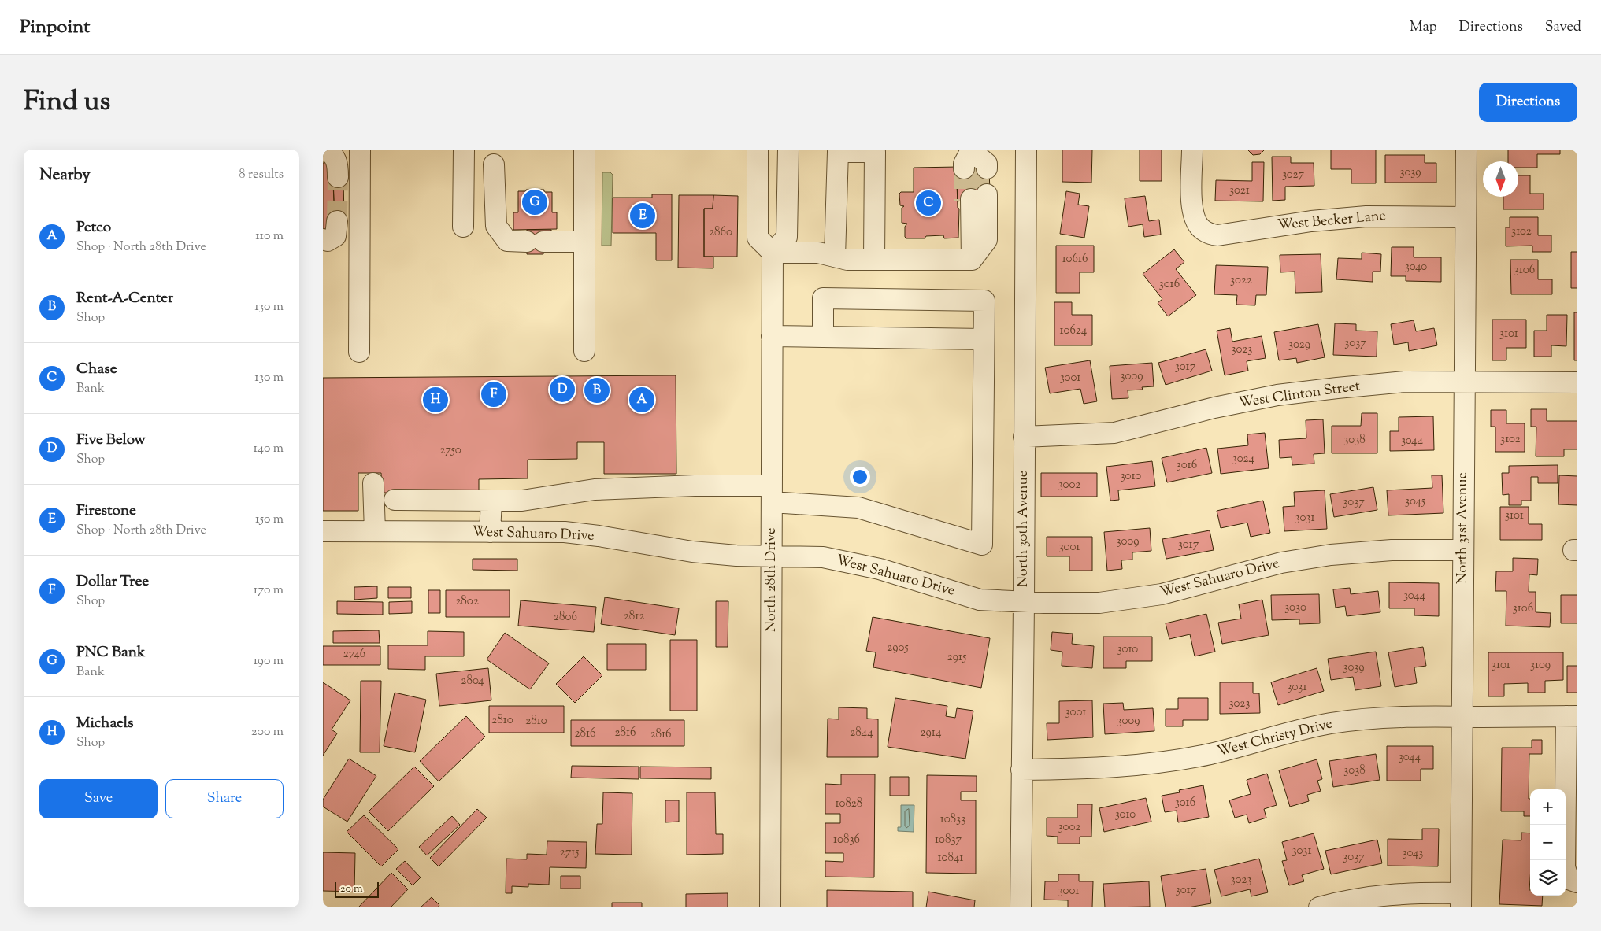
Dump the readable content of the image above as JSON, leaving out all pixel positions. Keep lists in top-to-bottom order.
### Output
{
  "streets": {
    "street": [
      "West Becker Lane",
      "West Clinton Street",
      "North 31st Avenue",
      "North 30th Avenue",
      "West Sahuaro Drive",
      "North 28th Drive",
      "West Christy Drive"
    ]
  },
  "crossings": [
    ["West Becker Lane", "North 31st Avenue"],
    ["West Clinton Street", "North 31st Avenue"],
    ["West Clinton Street", "North 30th Avenue"],
    ["North 31st Avenue", "West Sahuaro Drive"],
    ["North 31st Avenue", "West Christy Drive"],
    ["North 30th Avenue", "West Sahuaro Drive"],
    ["North 30th Avenue", "West Christy Drive"],
    ["West Sahuaro Drive", "North 28th Drive"]
  ],
  "house_numbers": [
    "3039",
    "3027",
    "3021",
    "3102",
    "2860",
    "10616",
    "3040",
    "3106",
    "3022",
    "3016",
    "10624",
    "3101",
    "3037",
    "3029",
    "3023",
    "3017",
    "3009",
    "3001",
    "3102",
    "3038",
    "3044",
    "2750",
    "3024",
    "3016",
    "3010",
    "3002",
    "3045",
    "3037",
    "3101",
    "3031",
    "3009",
    "3017",
    "3001",
    "3044",
    "2802",
    "3030",
    "3106",
    "2812",
    "2806",
    "2905",
    "3010",
    "2746",
    "2915",
    "3101",
    "3109",
    "3039",
    "2804",
    "3031",
    "3023",
    "3001",
    "2810",
    "2810",
    "3009",
    "2816",
    "2844",
    "2914",
    "2816",
    "2816",
    "3044",
    "3038",
    "3016",
    "10828",
    "3010",
    "10833",
    "3002",
    "10836",
    "10837",
    "3031",
    "2715",
    "3043",
    "3037",
    "10841",
    "3023",
    "3017",
    "3001"
  ],
  "scale_bar": "20 m",
  "north": "bottom",
  "page": {
    "header": "Pinpoint",
    "nav": ["Map", "Directions", "Saved"],
    "title": "Find us",
    "buttons": [
      "Directions",
      ["Save", "Share"]
    ],
    "heading": ["Nearby", "8 results"],
    "pins": [
      "G",
      "C",
      "E",
      "D",
      "B",
      "F",
      "A",
      "H"
    ],
    "list": [
      {
        "mark": "A",
        "name": "Petco",
        "note": "Shop · North 28th Drive",
        "value": "110 m"
      },
      {
        "mark": "B",
        "name": "Rent-A-Center",
        "note": "Shop",
        "value": "130 m"
      },
      {
        "mark": "C",
        "name": "Chase",
        "note": "Bank",
        "value": "130 m"
      },
      {
        "mark": "D",
        "name": "Five Below",
        "note": "Shop",
        "value": "140 m"
      },
      {
        "mark": "E",
        "name": "Firestone",
        "note": "Shop · North 28th Drive",
        "value": "150 m"
      },
      {
        "mark": "F",
        "name": "Dollar Tree",
        "note": "Shop",
        "value": "170 m"
      },
      {
        "mark": "G",
        "name": "PNC Bank",
        "note": "Bank",
        "value": "190 m"
      },
      {
        "mark": "H",
        "name": "Michaels",
        "note": "Shop",
        "value": "200 m"
      }
    ],
    "map_buttons": ["+", "−"],
    "scale": "20 m"
  }
}
